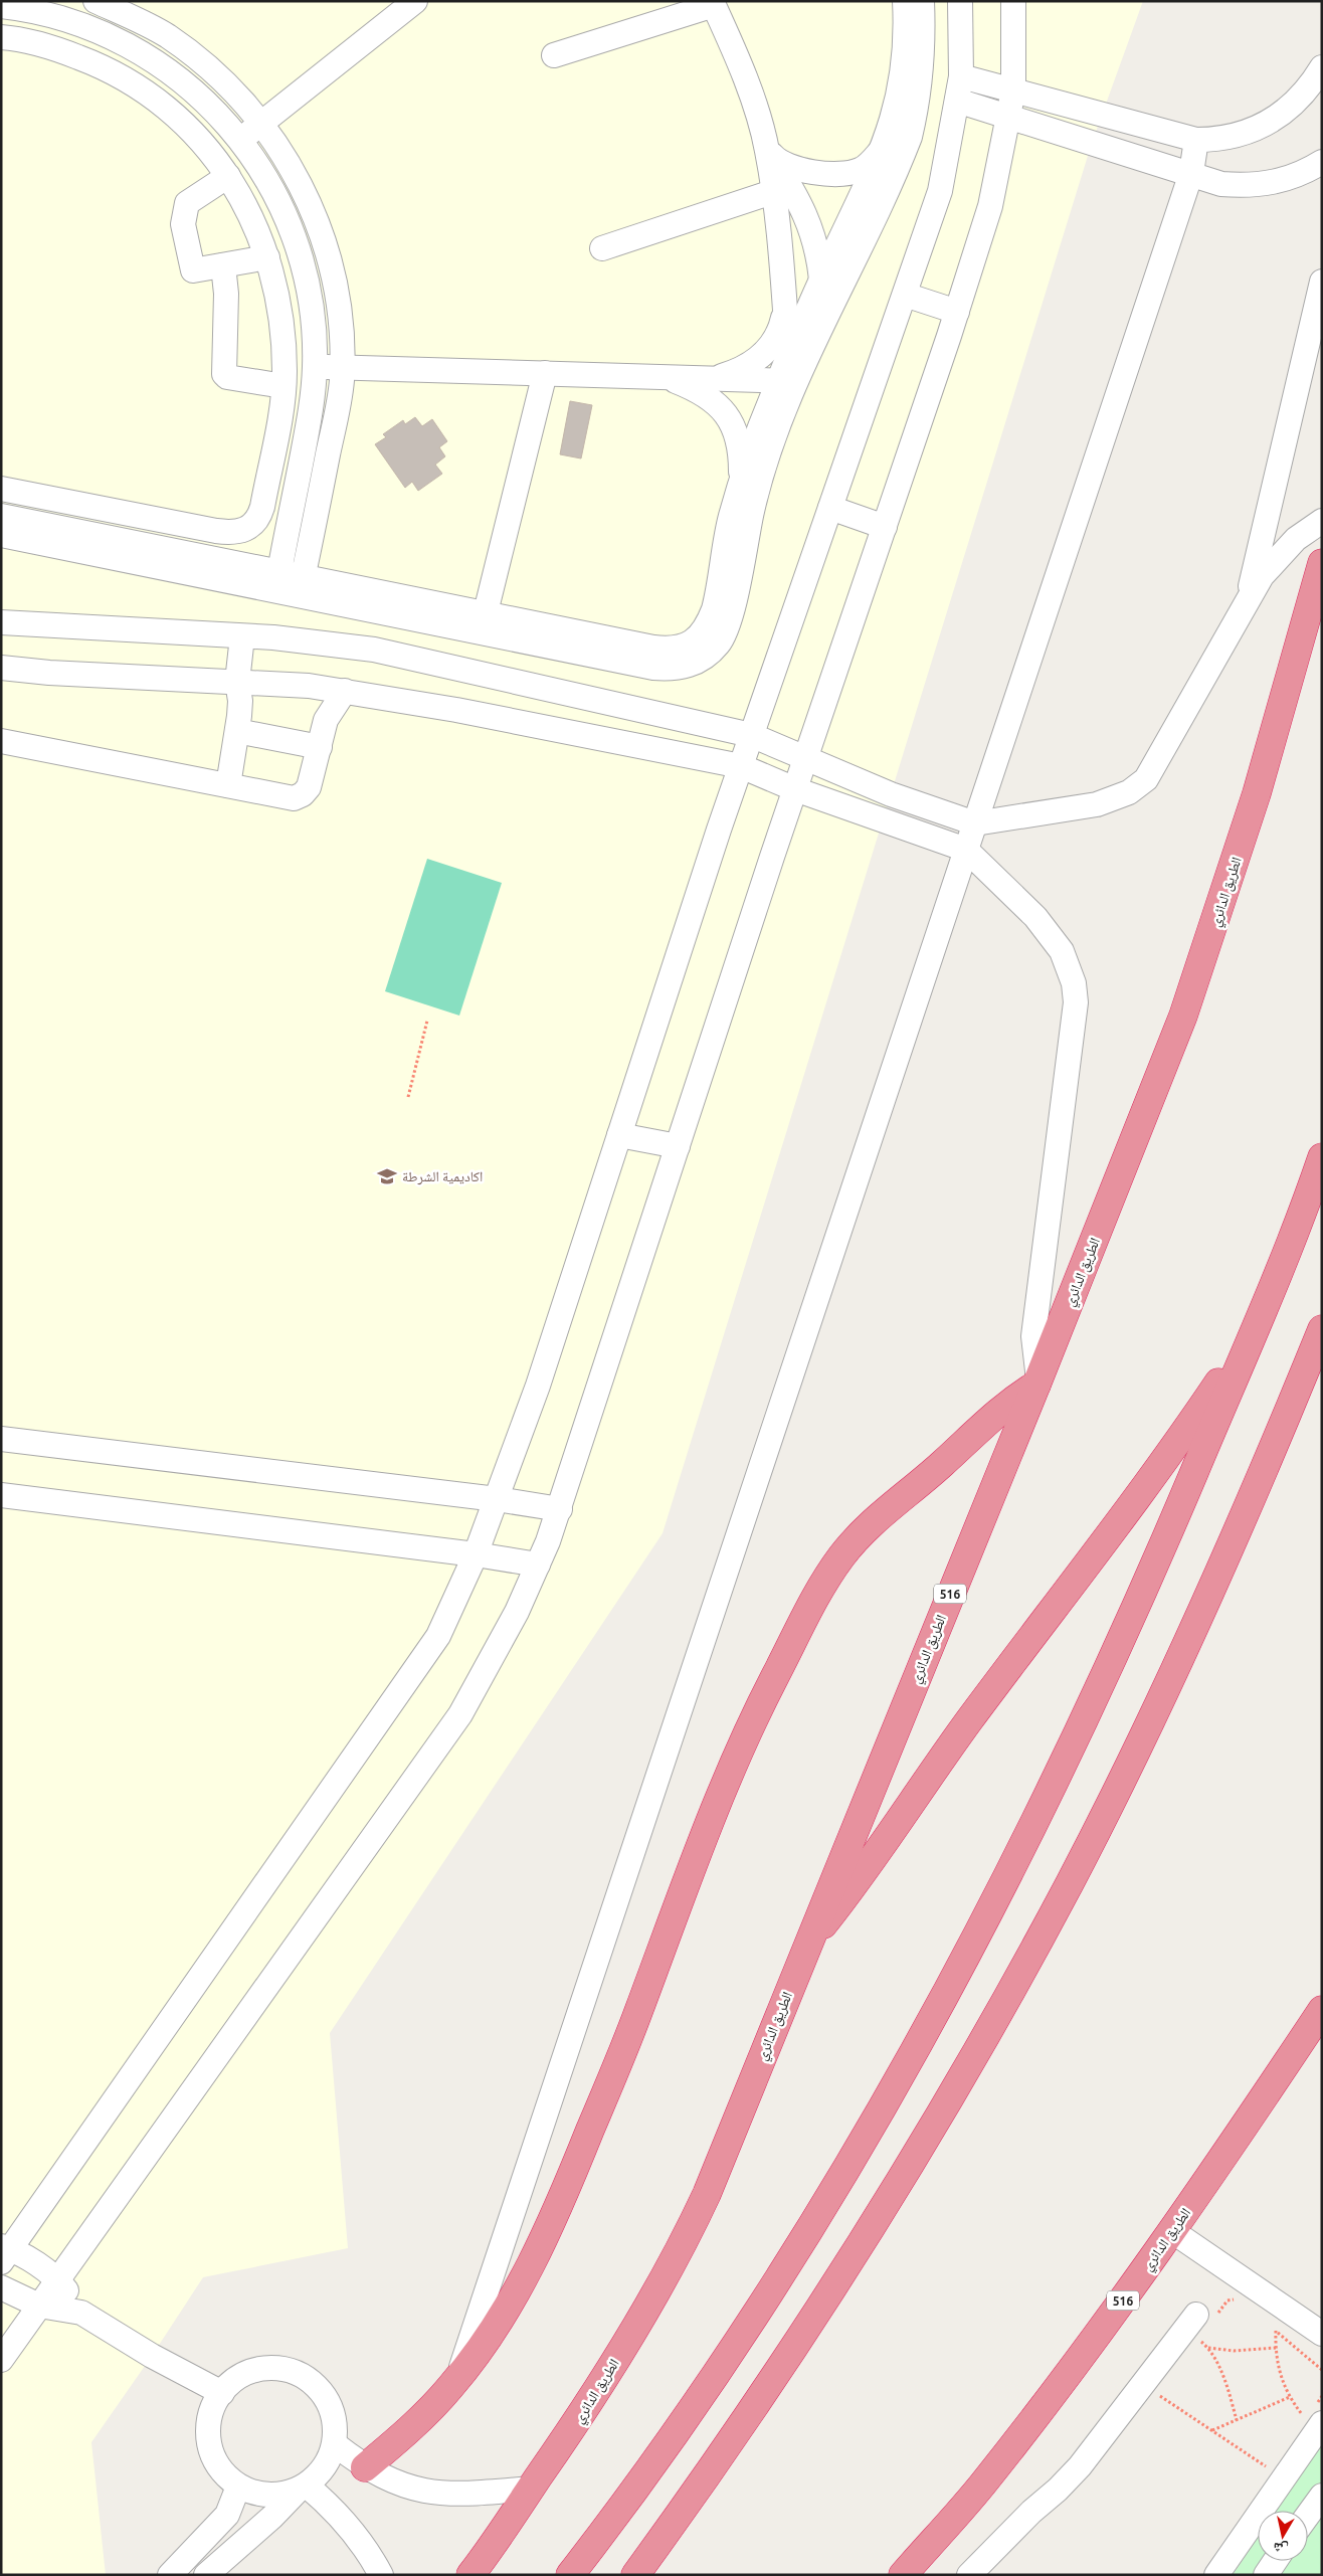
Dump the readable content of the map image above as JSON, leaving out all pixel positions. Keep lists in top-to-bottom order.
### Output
{
  "streets": {
    "highway": ["الطريق الدائري", "516"]
  },
  "crossings": [
    ["الطريق الدائري", "516"]
  ],
  "places": {
    "school or university": ["اكاديمية الشرطة"]
  },
  "north": "bottom"
}
